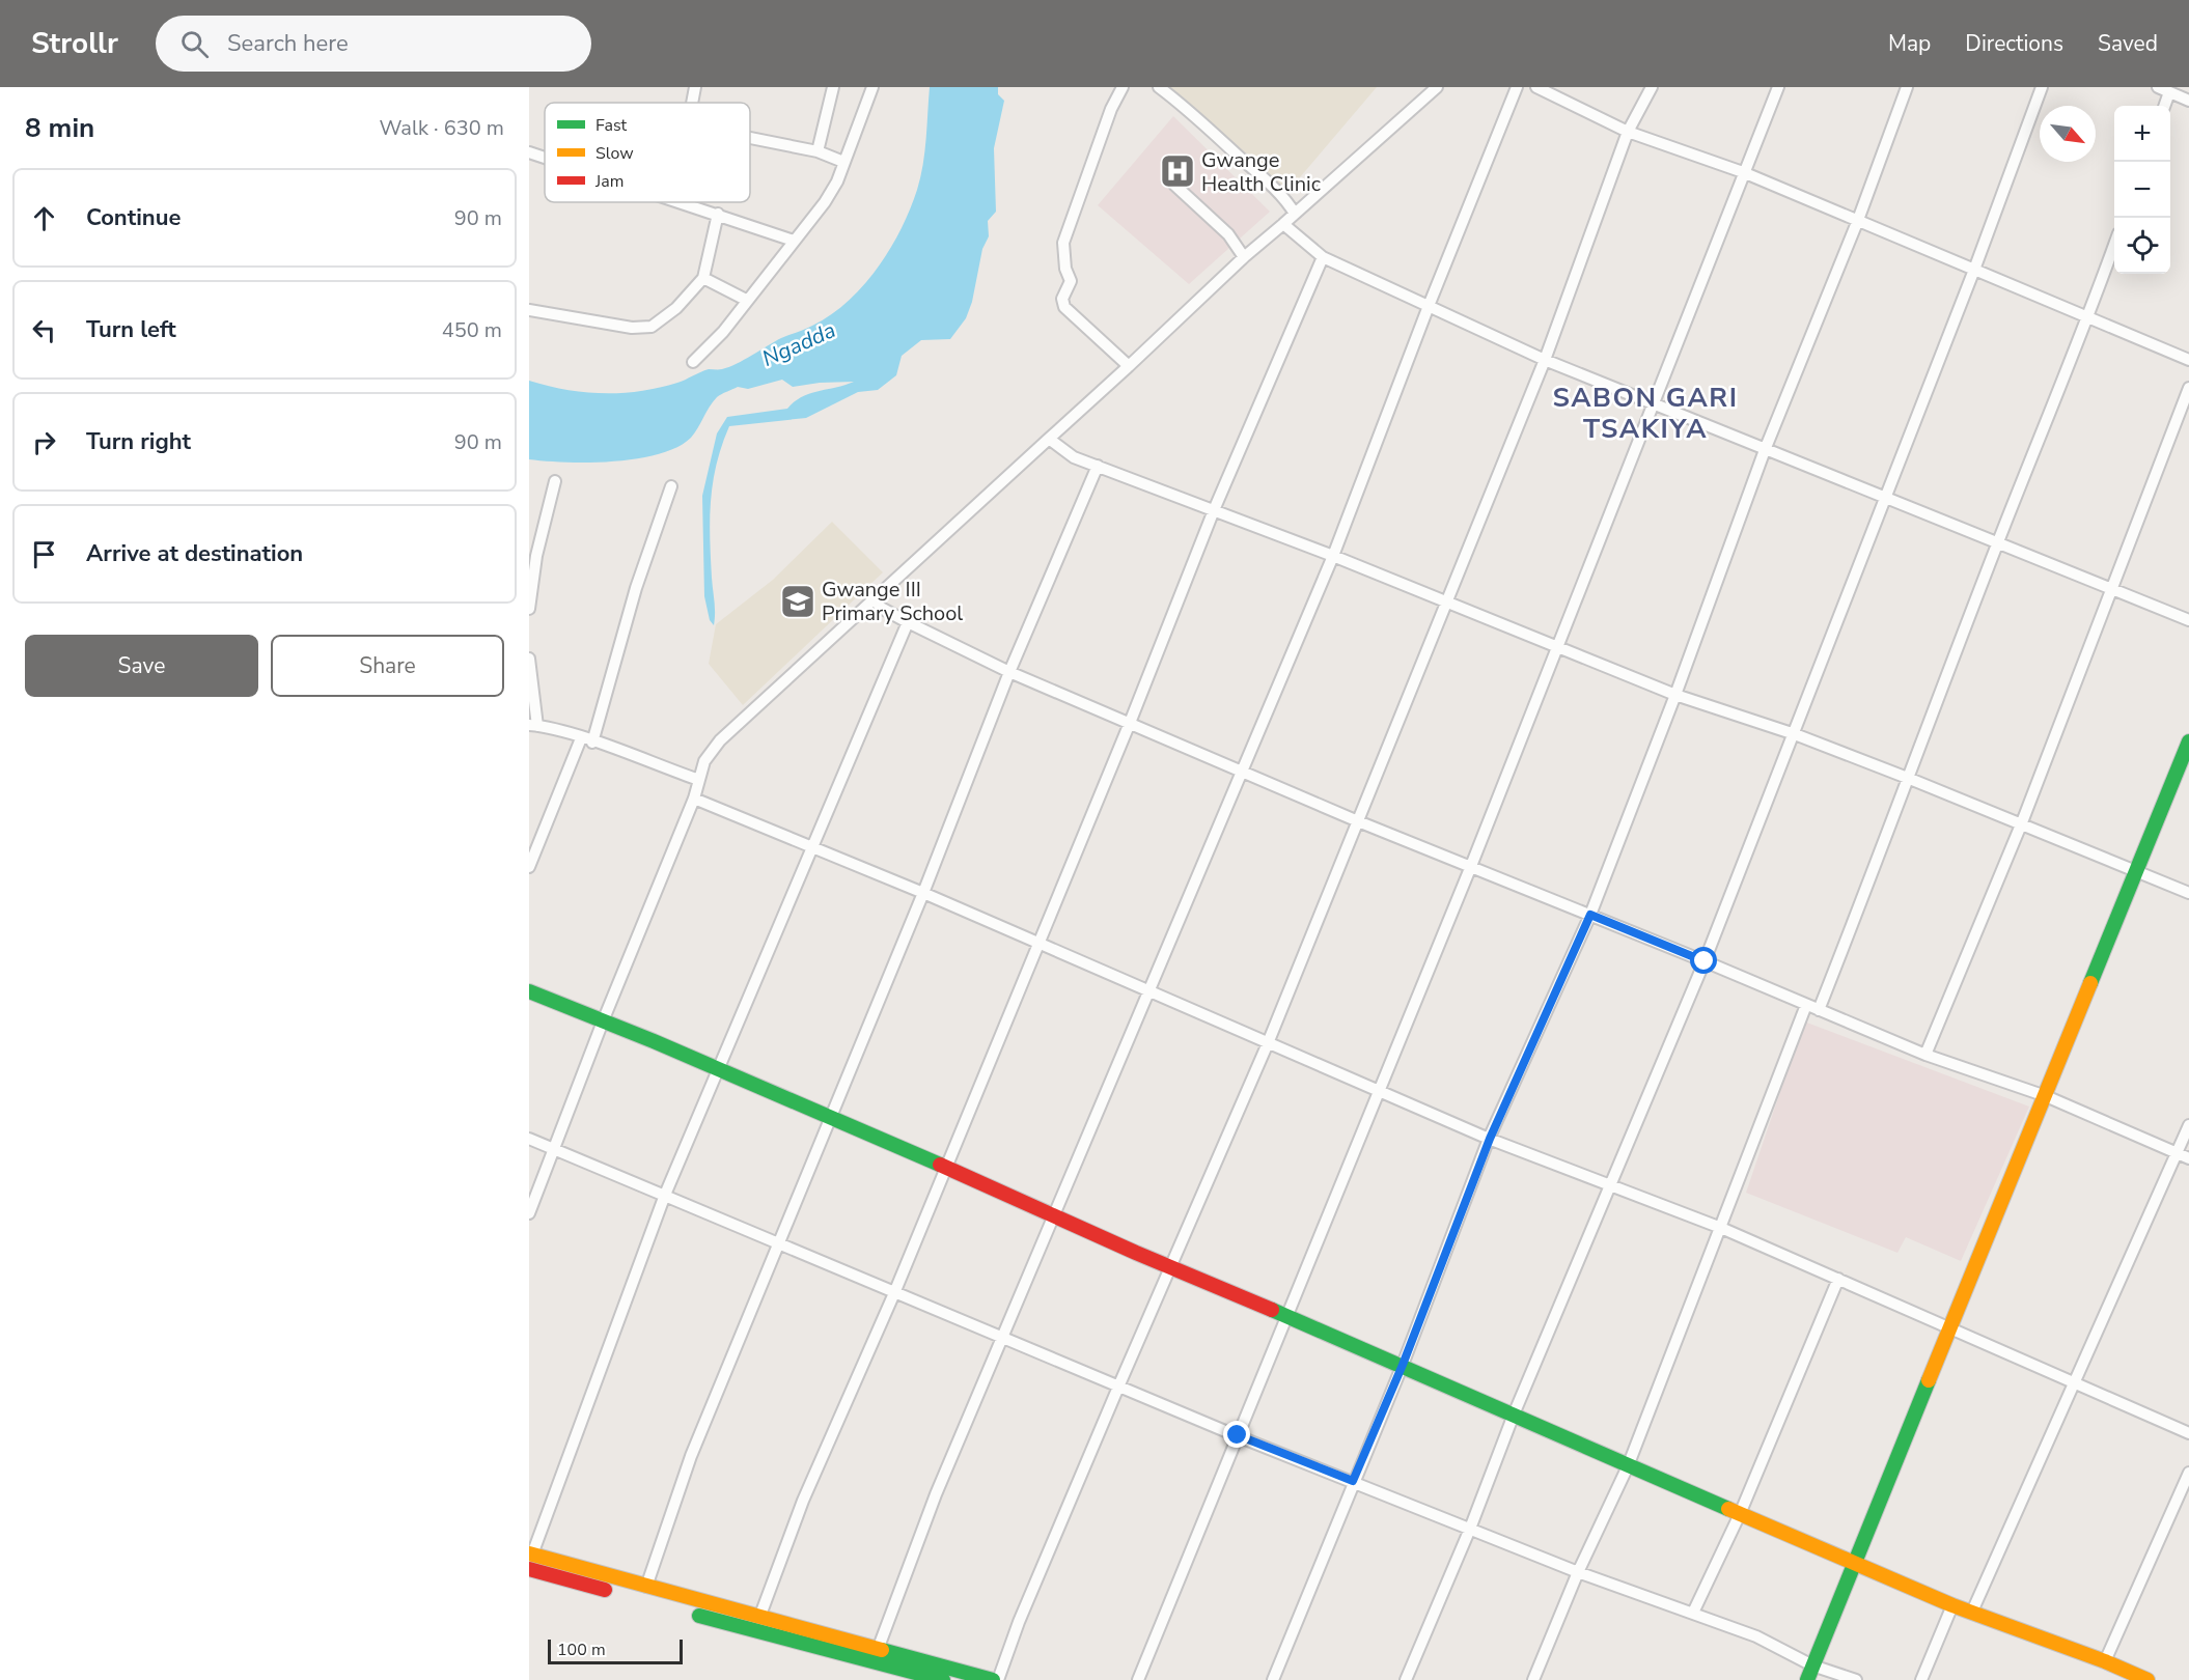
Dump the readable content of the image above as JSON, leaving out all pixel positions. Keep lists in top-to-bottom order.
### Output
{
  "districts": ["SABON GARI TSAKIYA"],
  "water": ["Ngadda"],
  "places": {
    "hospital": ["Gwange Health Clinic"],
    "school or university": ["Gwange III Primary School"]
  },
  "legend": ["Fast", "Slow", "Jam"],
  "scale_bar": "100 m",
  "north": "bottom right",
  "page": {
    "header": "Strollr",
    "search": "Search here",
    "nav": ["Map", "Directions", "Saved"],
    "heading": ["8 min", "Walk · 630 m"],
    "map_buttons": ["+", "−"],
    "list": [
      ["Continue", "90 m"],
      ["Turn left", "450 m"],
      ["Turn right", "90 m"],
      "Arrive at destination"
    ],
    "buttons": ["Save", "Share"],
    "scale": "100 m"
  }
}
